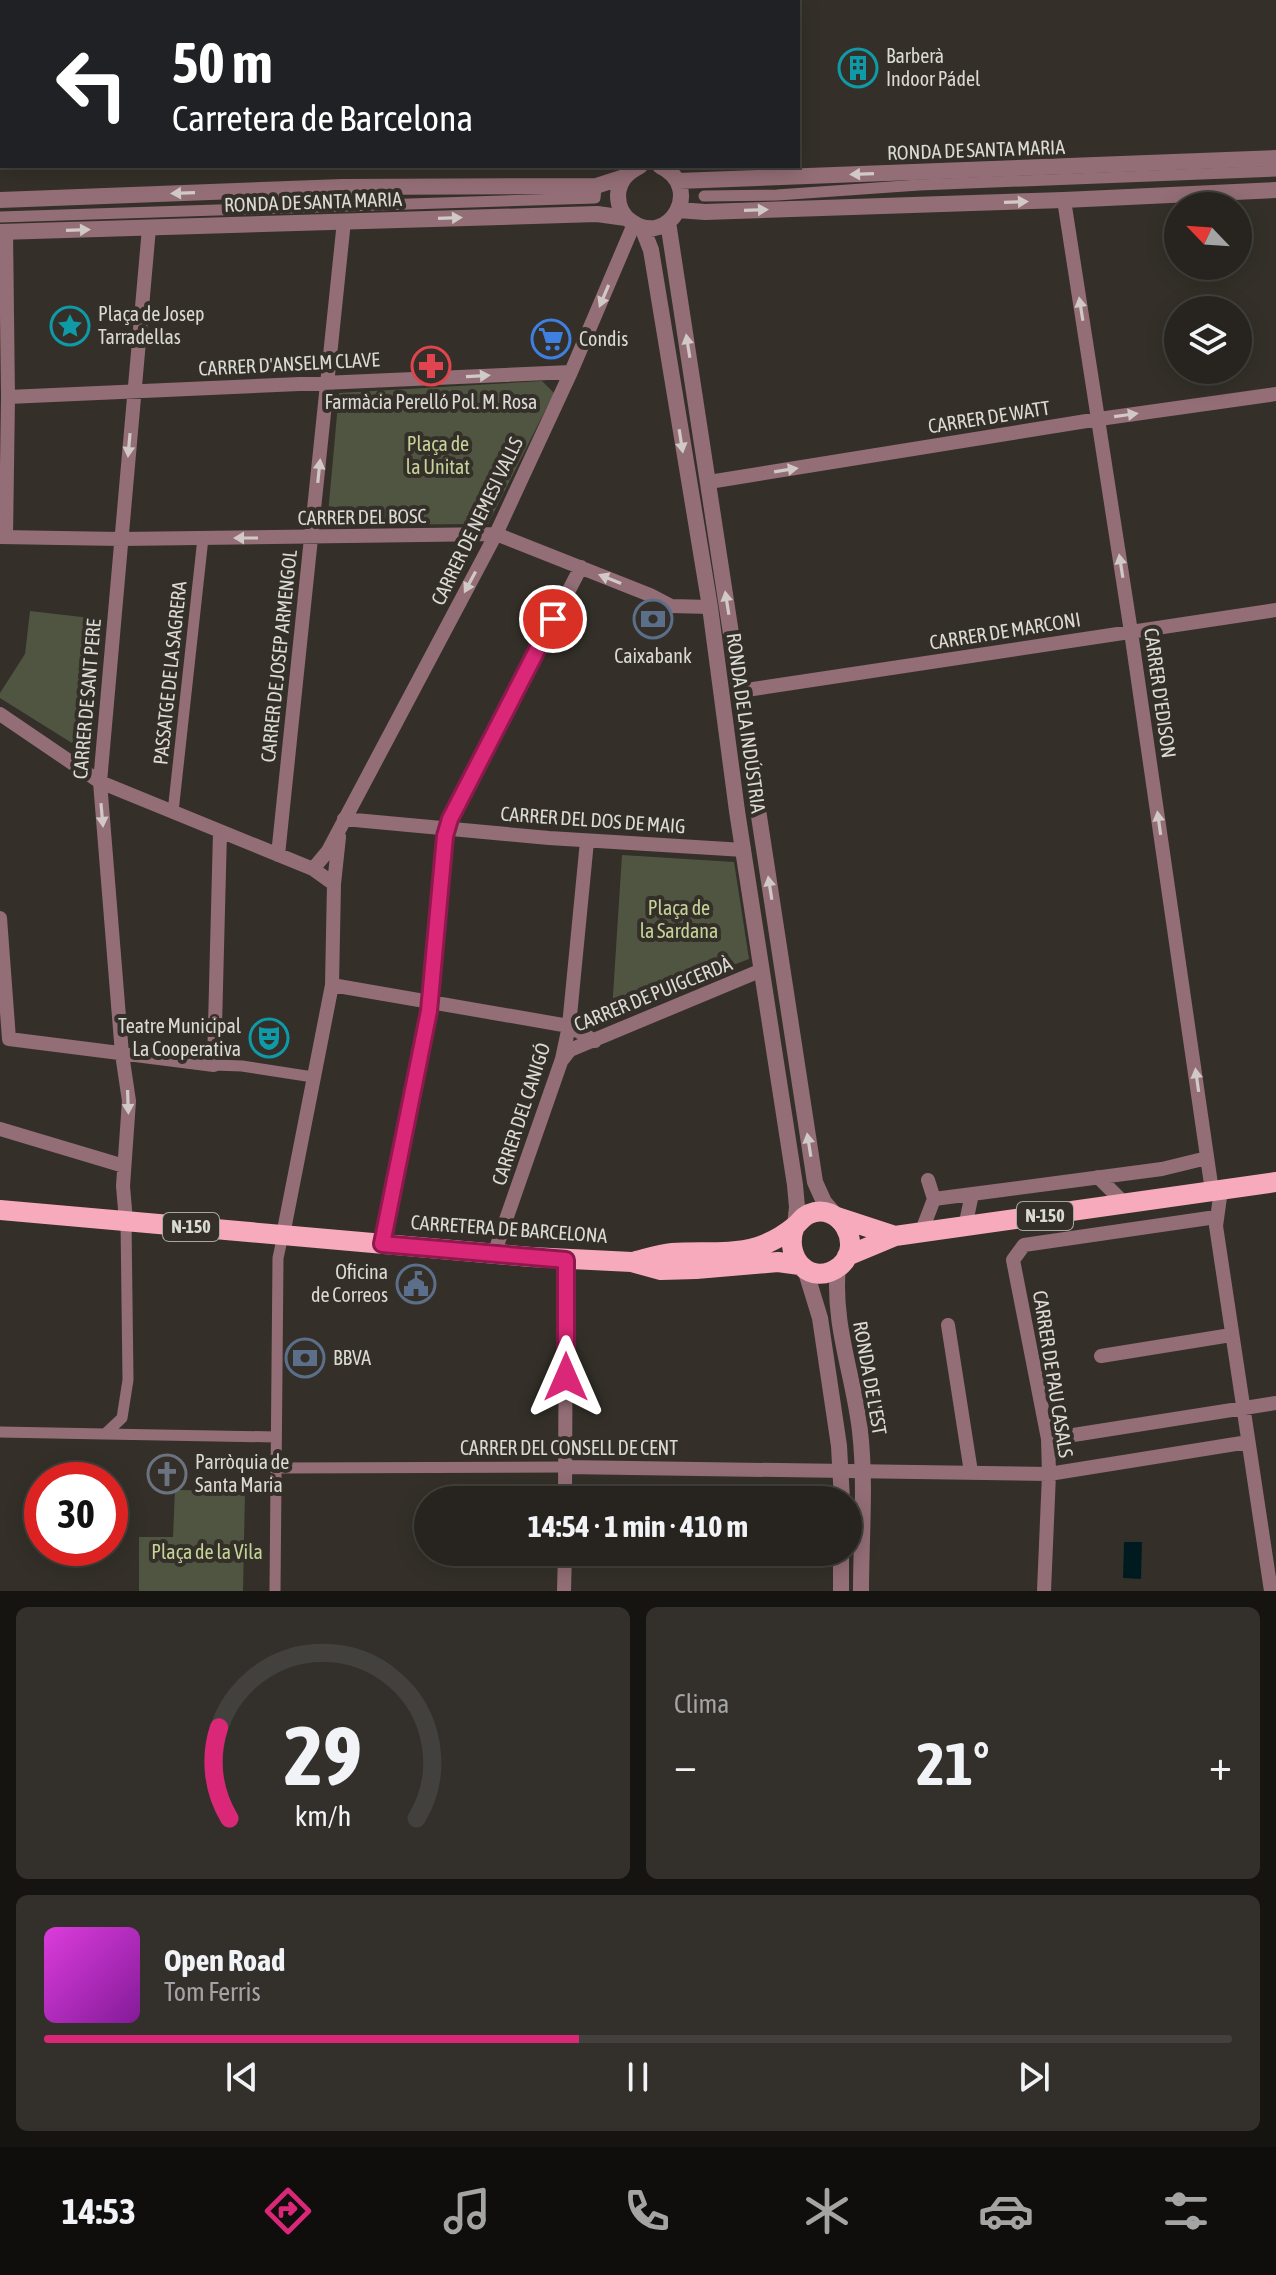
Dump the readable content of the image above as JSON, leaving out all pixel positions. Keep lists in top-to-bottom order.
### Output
{
  "streets": {
    "main road": ["N-150", "CARRETERA DE BARCELONA"],
    "street": [
      "RONDA DE SANTA MARIA",
      "CARRER D'ANSELM CLAVE",
      "CARRER DE WATT",
      "CARRER DEL BOSC",
      "CARRER DE NEMESI VALLS",
      "CARRER DE MARCONI",
      "CARRER DE JOSEP ARMENGOL",
      "PASSATGE DE LA SAGRERA",
      "CARRER D'EDISON",
      "CARRER DE SANT PERE",
      "RONDA DE LA INDÚSTRIA",
      "CARRER DEL DOS DE MAIG",
      "CARRER DE PUIGCERDÀ",
      "CARRER DEL CANIGÓ",
      "CARRER DE PAU CASALS",
      "RONDA DE L'EST",
      "CARRER DEL CONSELL DE CENT"
    ]
  },
  "crossings": [
    ["RONDA DE SANTA MARIA", "CARRER DE NEMESI VALLS"],
    ["RONDA DE SANTA MARIA", "CARRER DE JOSEP ARMENGOL"],
    ["RONDA DE SANTA MARIA", "CARRER DE SANT PERE"],
    ["RONDA DE SANTA MARIA", "RONDA DE LA INDÚSTRIA"],
    ["CARRER D'ANSELM CLAVE", "CARRER DE NEMESI VALLS"],
    ["CARRER D'ANSELM CLAVE", "CARRER DE JOSEP ARMENGOL"],
    ["CARRER D'ANSELM CLAVE", "CARRER DE SANT PERE"],
    ["CARRER DE WATT", "CARRER D'EDISON"],
    ["CARRER DE WATT", "RONDA DE LA INDÚSTRIA"],
    ["CARRER DEL BOSC", "CARRER DE NEMESI VALLS"],
    ["CARRER DEL BOSC", "CARRER DE JOSEP ARMENGOL"],
    ["CARRER DEL BOSC", "PASSATGE DE LA SAGRERA"],
    ["CARRER DEL BOSC", "CARRER DE SANT PERE"],
    ["CARRER DEL BOSC", "RONDA DE LA INDÚSTRIA"],
    ["CARRER DE NEMESI VALLS", "RONDA DE LA INDÚSTRIA"],
    ["CARRER DE NEMESI VALLS", "CARRER DEL DOS DE MAIG"],
    ["CARRER DE NEMESI VALLS", "CARRETERA DE BARCELONA"],
    ["CARRER DE MARCONI", "CARRER D'EDISON"],
    ["CARRER DE MARCONI", "RONDA DE LA INDÚSTRIA"],
    ["CARRER D'EDISON", "N-150"],
    ["CARRER DE SANT PERE", "CARRETERA DE BARCELONA"],
    ["RONDA DE LA INDÚSTRIA", "CARRER DEL DOS DE MAIG"],
    ["RONDA DE LA INDÚSTRIA", "CARRER DE PUIGCERDÀ"],
    ["RONDA DE LA INDÚSTRIA", "N-150"],
    ["RONDA DE LA INDÚSTRIA", "RONDA DE L'EST"],
    ["CARRER DEL DOS DE MAIG", "CARRER DEL CANIGÓ"],
    ["CARRER DE PUIGCERDÀ", "CARRER DEL CANIGÓ"],
    ["CARRER DEL CANIGÓ", "CARRETERA DE BARCELONA"],
    ["N-150", "CARRETERA DE BARCELONA"],
    ["N-150", "RONDA DE L'EST"],
    ["CARRER DE PAU CASALS", "CARRER DEL CONSELL DE CENT"],
    ["RONDA DE L'EST", "CARRER DEL CONSELL DE CENT"]
  ],
  "one_way": ["CARRER D'ANSELM CLAVE", "CARRER DE WATT", "CARRER D'EDISON"],
  "parks": ["Plaça de la Unitat", "Plaça de la Sardana", "Plaça de la Vila"],
  "places": {
    "building": ["Barberà Indoor Pádel"],
    "place": ["Plaça de Josep Tarradellas"],
    "supermarket": ["Condis"],
    "pharmacy": ["Farmàcia Perelló Pol. M. Rosa"],
    "bank": ["Caixabank", "BBVA"],
    "theatre": ["Teatre Municipal La Cooperativa"],
    "public building": ["Oficina de Correos"],
    "church": ["Parròquia de Santa Maria"]
  },
  "north": "top left",
  "page": {
    "turn": ["50 m", "Carretera de Barcelona"],
    "limit": "30",
    "trip": "14:54 · 1 min · 410 m",
    "tile": "Clima",
    "heat": ["−", "21°", "+"],
    "song": ["Open Road", "Tom Ferris"],
    "tabs": "14:53",
    "gauge": ["29", "km/h"]
  }
}
